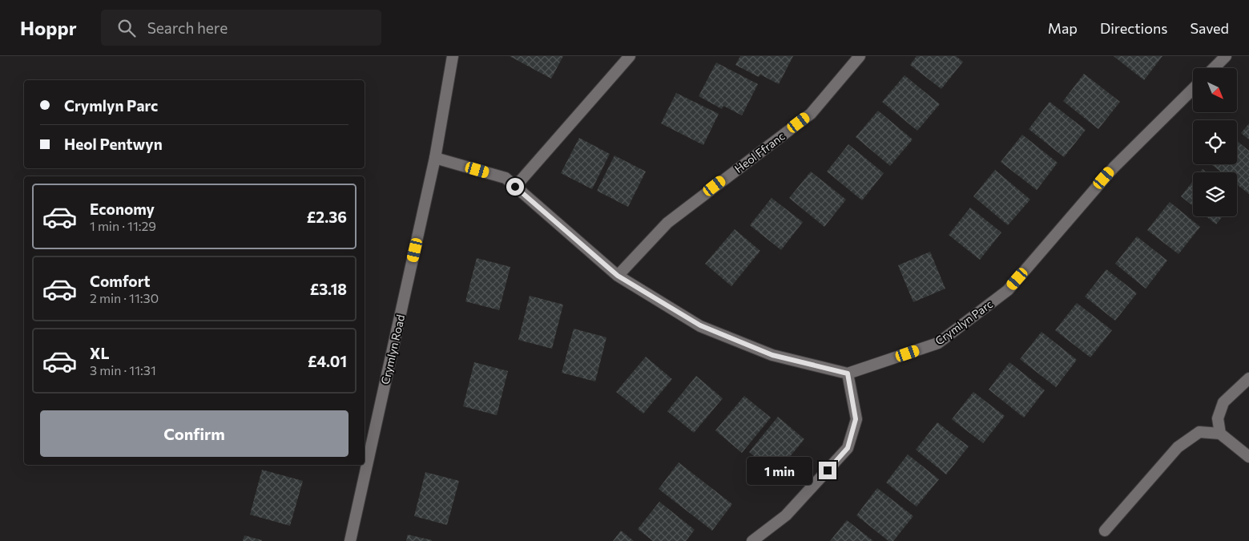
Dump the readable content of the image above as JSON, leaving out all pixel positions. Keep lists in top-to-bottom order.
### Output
{
  "streets": {
    "street": ["Heol Ffranc", "Crymlyn Parc", "Crymlyn Road"]
  },
  "north": "bottom right",
  "page": {
    "header": "Hoppr",
    "search": "Search here",
    "nav": ["Map", "Directions", "Saved"],
    "banner": ["Crymlyn Parc", "Heol Pentwyn"],
    "list": [
      {
        "name": "Economy",
        "note": "1 min · 11:29",
        "value": "£2.36"
      },
      {
        "name": "Comfort",
        "note": "2 min · 11:30",
        "value": "£3.18"
      },
      {
        "name": "XL",
        "note": "3 min · 11:31",
        "value": "£4.01"
      }
    ],
    "buttons": "Confirm",
    "bubble": "1 min"
  }
}
